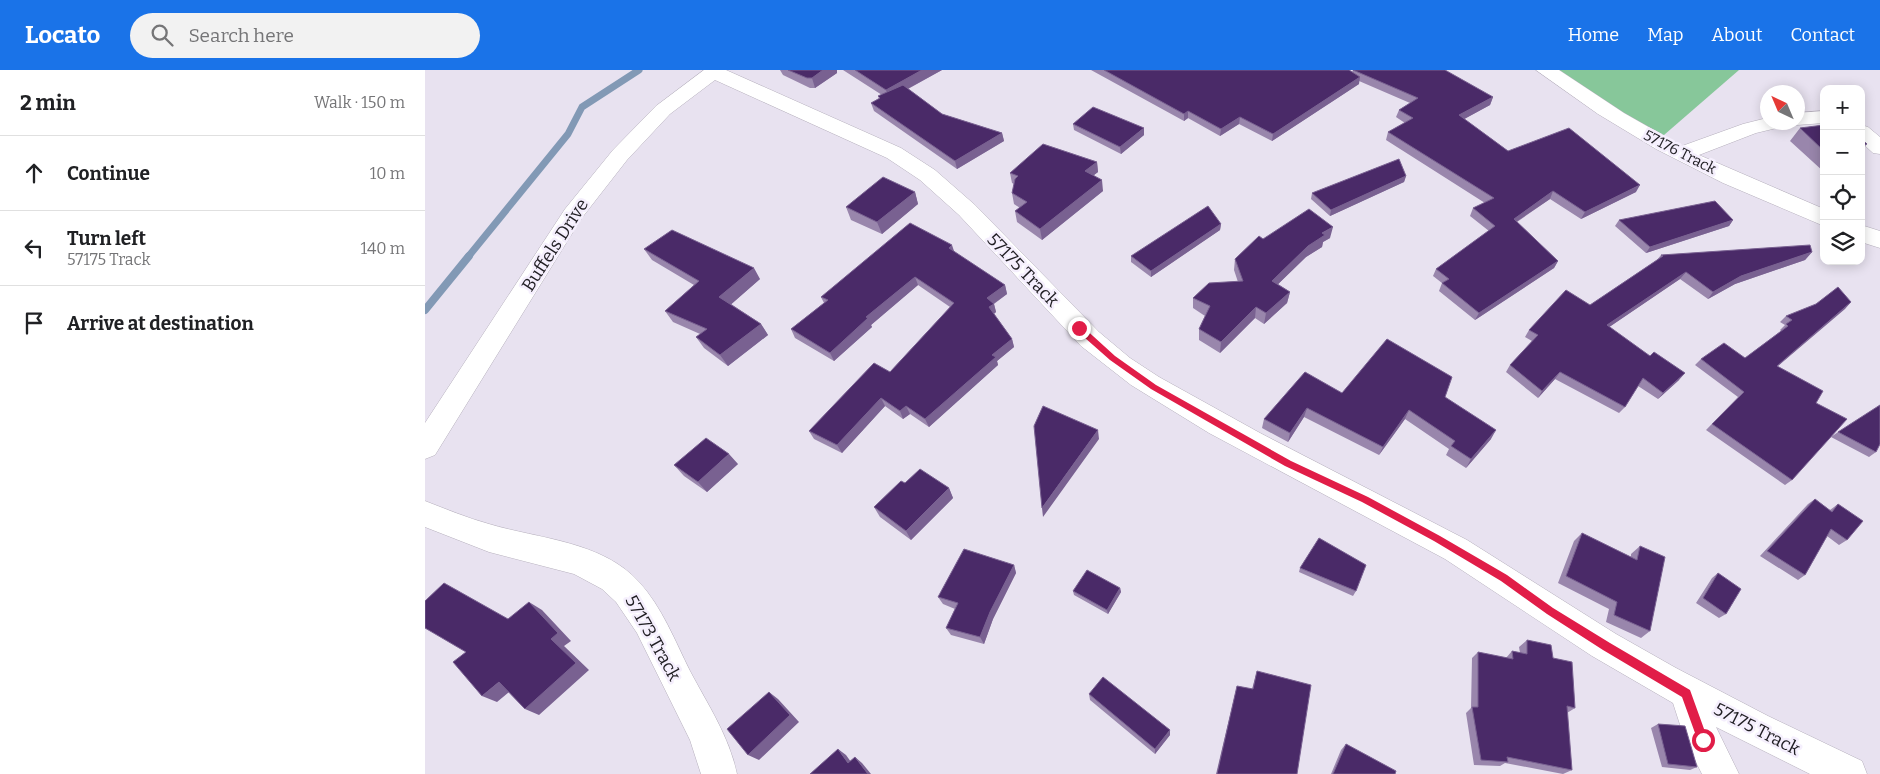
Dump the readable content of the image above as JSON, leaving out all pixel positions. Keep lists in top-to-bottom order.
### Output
{
  "streets": {
    "street": [
      "57176 Track",
      "Buffels Drive",
      "57175 Track",
      "57173 Track"
    ]
  },
  "crossings": [
    ["Buffels Drive", "57175 Track"]
  ],
  "north": "top left",
  "page": {
    "header": "Locato",
    "search": "Search here",
    "nav": [
      "Home",
      "Map",
      "About",
      "Contact"
    ],
    "heading": ["2 min", "Walk · 150 m"],
    "map_buttons": ["+", "−"],
    "list": [
      ["Continue", "10 m"],
      ["Turn left", "57175 Track", "140 m"],
      "Arrive at destination"
    ]
  }
}
